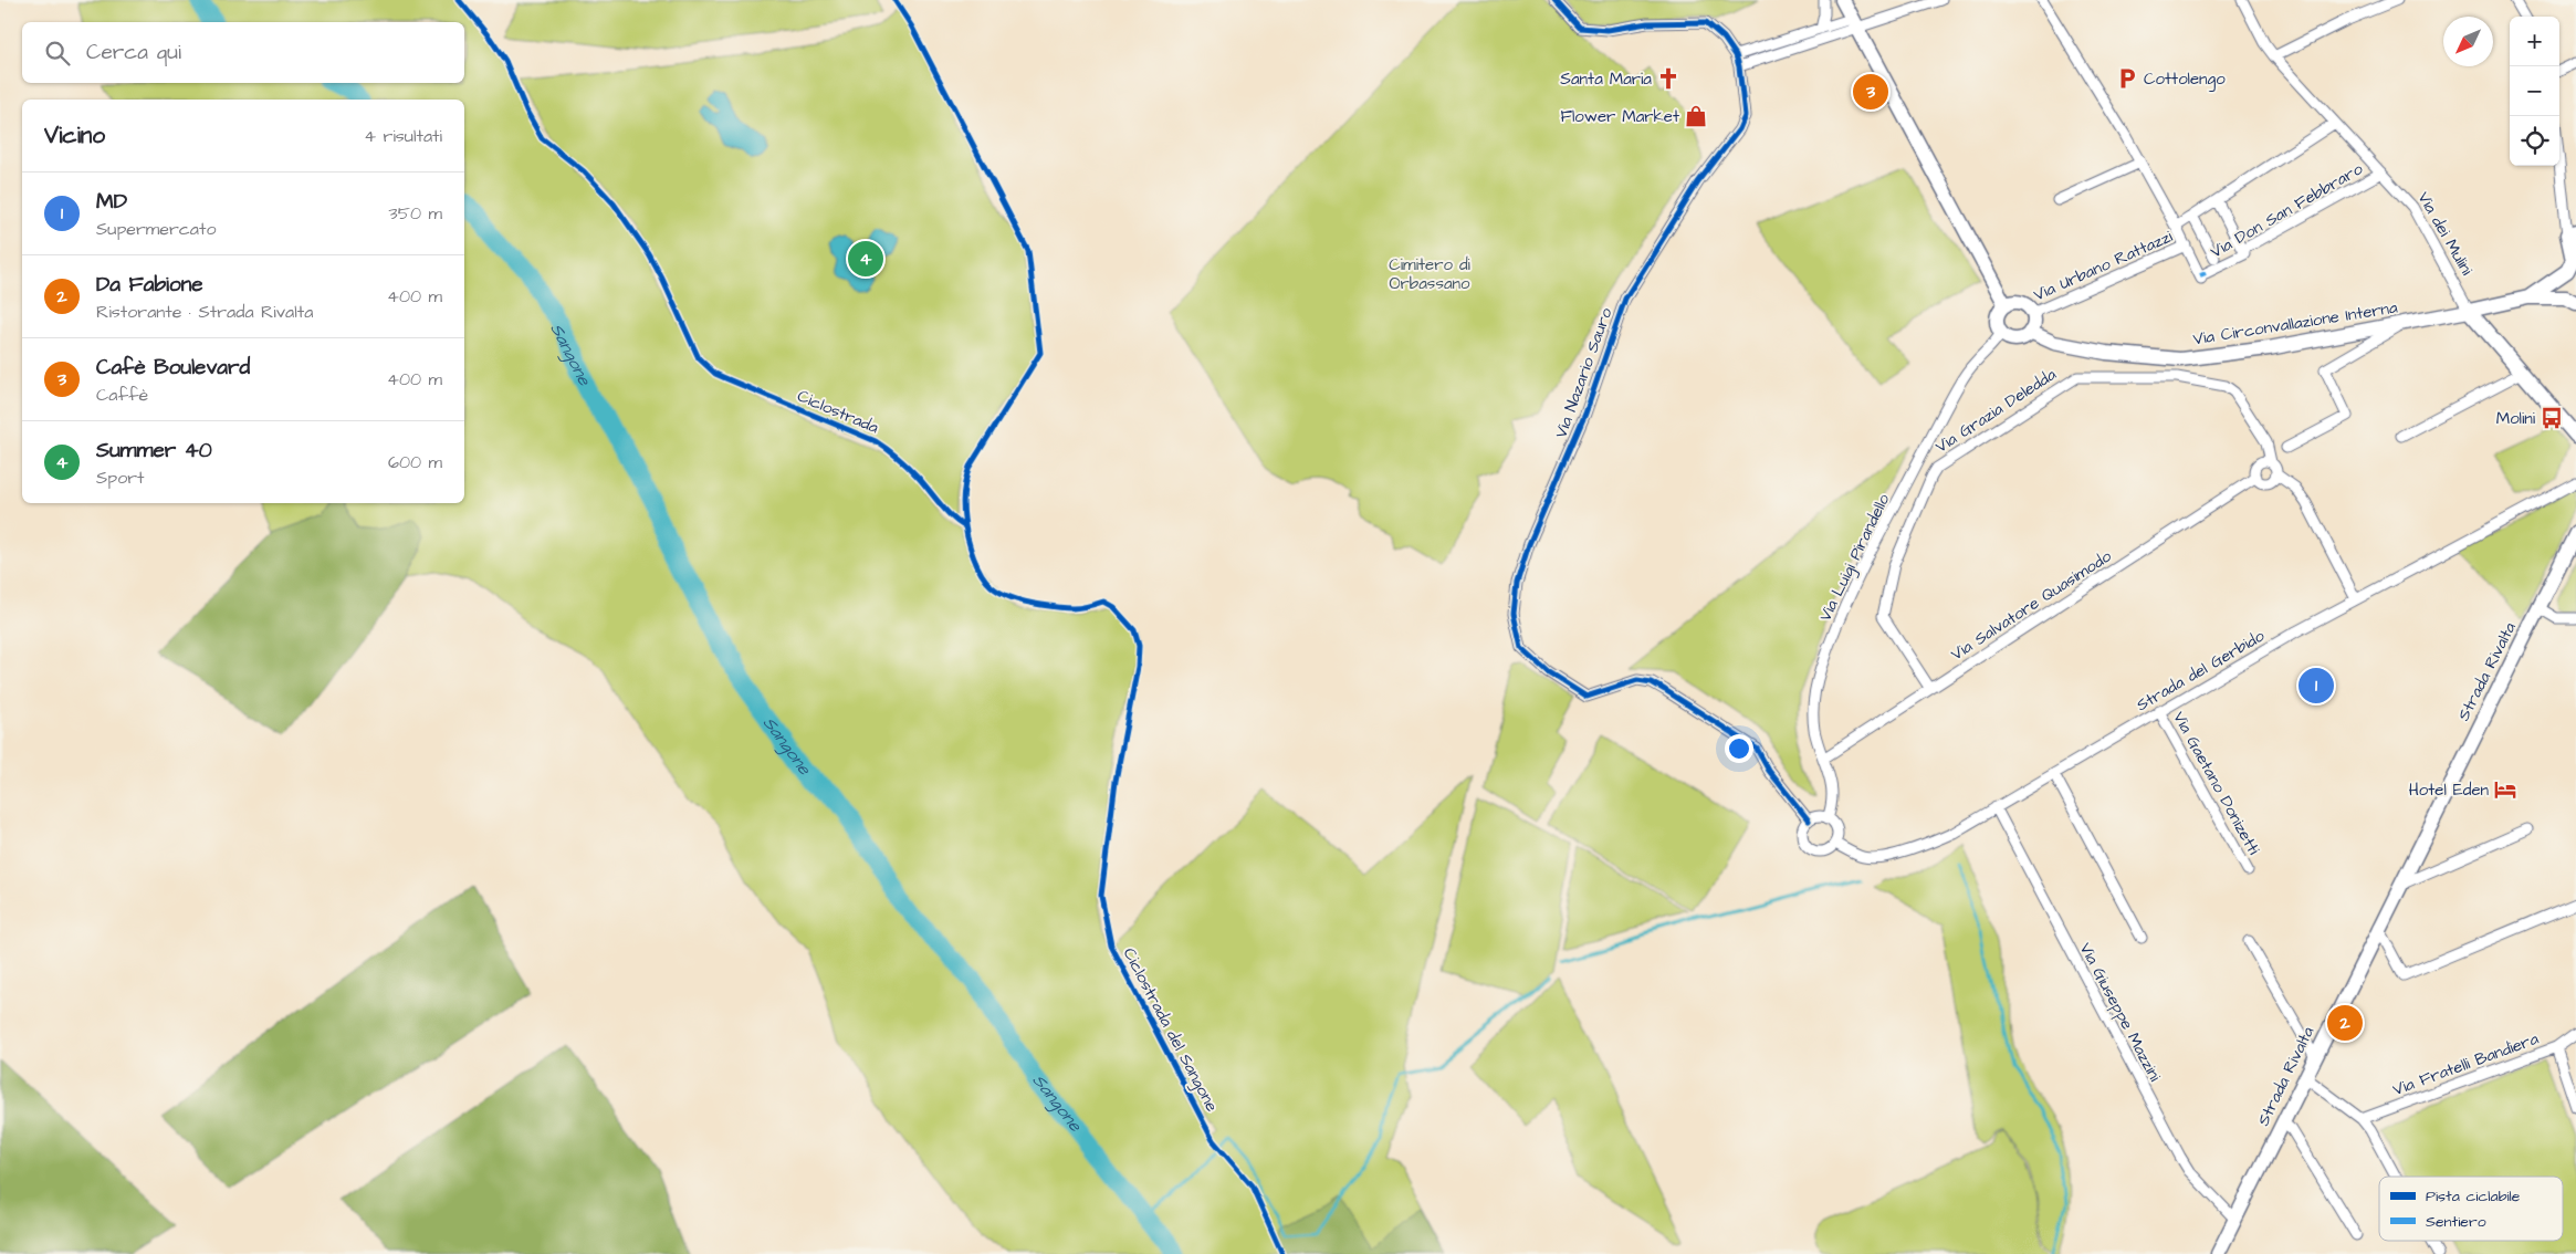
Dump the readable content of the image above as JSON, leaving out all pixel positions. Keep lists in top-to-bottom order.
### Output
{
  "streets": {
    "street": [
      "Via Don San Febbraro",
      "Via dei Mulini",
      "Via Urbano Rattazzi",
      "Via Circonvallazione Interna",
      "Via Nazario Sauro",
      "Via Grazia Deledda",
      "Via Luigi Pirandello",
      "Via Salvatore Quasimodo",
      "Strada del Gerbido",
      "Strada Rivalta",
      "Via Gaetano Donizetti",
      "Via Giuseppe Mazzini",
      "Via Fratelli Bandiera"
    ],
    "cycle path": ["Ciclostrada", "Ciclostrada del Sangone"]
  },
  "crossings": [
    ["Via Don San Febbraro", "Via dei Mulini"],
    ["Via Don San Febbraro", "Via Urbano Rattazzi"],
    ["Via dei Mulini", "Via Circonvallazione Interna"],
    ["Via Urbano Rattazzi", "Via Circonvallazione Interna"],
    ["Via Urbano Rattazzi", "Via Luigi Pirandello"],
    ["Via Circonvallazione Interna", "Via Luigi Pirandello"],
    ["Via Nazario Sauro", "Via Luigi Pirandello"],
    ["Via Nazario Sauro", "Strada del Gerbido"],
    ["Via Grazia Deledda", "Via Salvatore Quasimodo"],
    ["Via Luigi Pirandello", "Via Salvatore Quasimodo"],
    ["Via Luigi Pirandello", "Strada del Gerbido"],
    ["Strada del Gerbido", "Via Gaetano Donizetti"],
    ["Strada del Gerbido", "Via Giuseppe Mazzini"],
    ["Strada Rivalta", "Via Giuseppe Mazzini"]
  ],
  "water": ["Sangone"],
  "parks": ["Cimitero di Orbassano"],
  "places": {
    "church": ["Santa Maria"],
    "parking": ["Cottolengo"],
    "shop": ["Flower Market"],
    "bus stop": ["Molini"],
    "hotel": ["Hotel Eden"]
  },
  "legend": ["Pista ciclabile", "Sentiero"],
  "north": "bottom left",
  "page": {
    "map_buttons": ["+", "−"],
    "search": "Cerca qui",
    "pins": [
      "3",
      "4",
      "1",
      "2"
    ],
    "heading": ["Vicino", "4 risultati"],
    "list": [
      {
        "mark": "1",
        "name": "MD",
        "note": "Supermercato",
        "value": "350 m"
      },
      {
        "mark": "2",
        "name": "Da Fabione",
        "note": "Ristorante · Strada Rivalta",
        "value": "400 m"
      },
      {
        "mark": "3",
        "name": "Cafè Boulevard",
        "note": "Caffè",
        "value": "400 m"
      },
      {
        "mark": "4",
        "name": "Summer 40",
        "note": "Sport",
        "value": "600 m"
      }
    ]
  }
}
